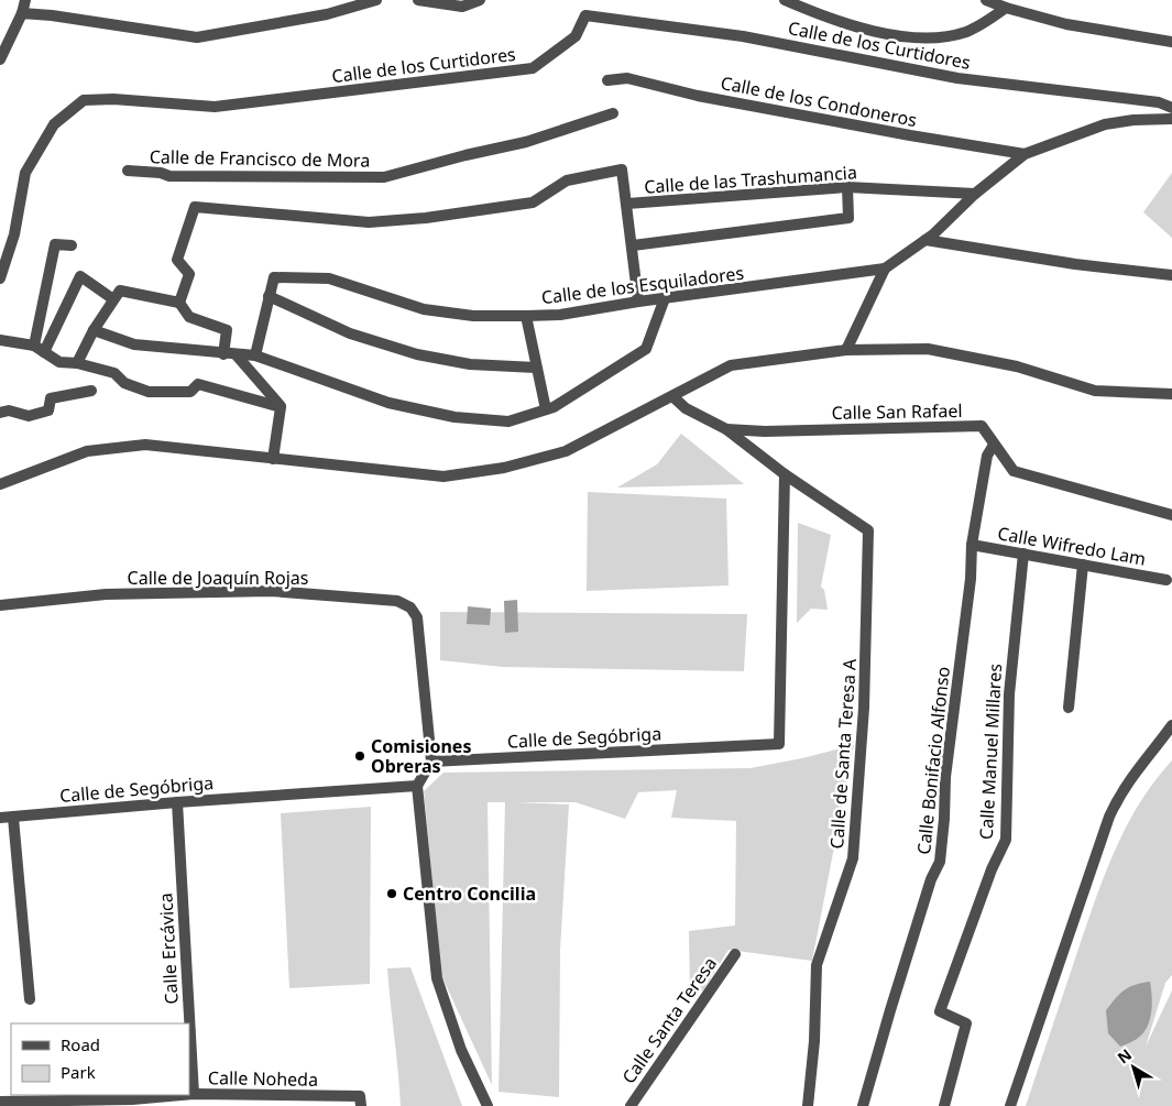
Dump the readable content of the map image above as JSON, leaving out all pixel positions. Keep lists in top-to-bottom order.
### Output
{
  "streets": {
    "street": [
      "Calle de los Curtidores",
      "Calle de los Condoneros",
      "Calle de Francisco de Mora",
      "Calle de las Trashumancia",
      "Calle de los Esquiladores",
      "Calle San Rafael",
      "Calle Wifredo Lam",
      "Calle de Joaquín Rojas",
      "Calle de Segóbriga",
      "Calle Manuel Millares",
      "Calle de Santa Teresa A",
      "Calle Bonifacio Alfonso",
      "Calle Ercávica",
      "Calle Santa Teresa",
      "Calle Noheda"
    ]
  },
  "crossings": [
    ["Calle de los Condoneros", "Calle de los Esquiladores"],
    ["Calle de las Trashumancia", "Calle de los Esquiladores"],
    ["Calle San Rafael", "Calle Bonifacio Alfonso"],
    ["Calle Wifredo Lam", "Calle Manuel Millares"],
    ["Calle Wifredo Lam", "Calle Bonifacio Alfonso"],
    ["Calle de Joaquín Rojas", "Calle de Segóbriga"],
    ["Calle de Segóbriga", "Calle de Santa Teresa A"],
    ["Calle de Segóbriga", "Calle Ercávica"],
    ["Calle Ercávica", "Calle Noheda"]
  ],
  "places": ["Comisiones Obreras", "Centro Concilia"],
  "legend": ["Road", "Park"],
  "north": "top left"
}
